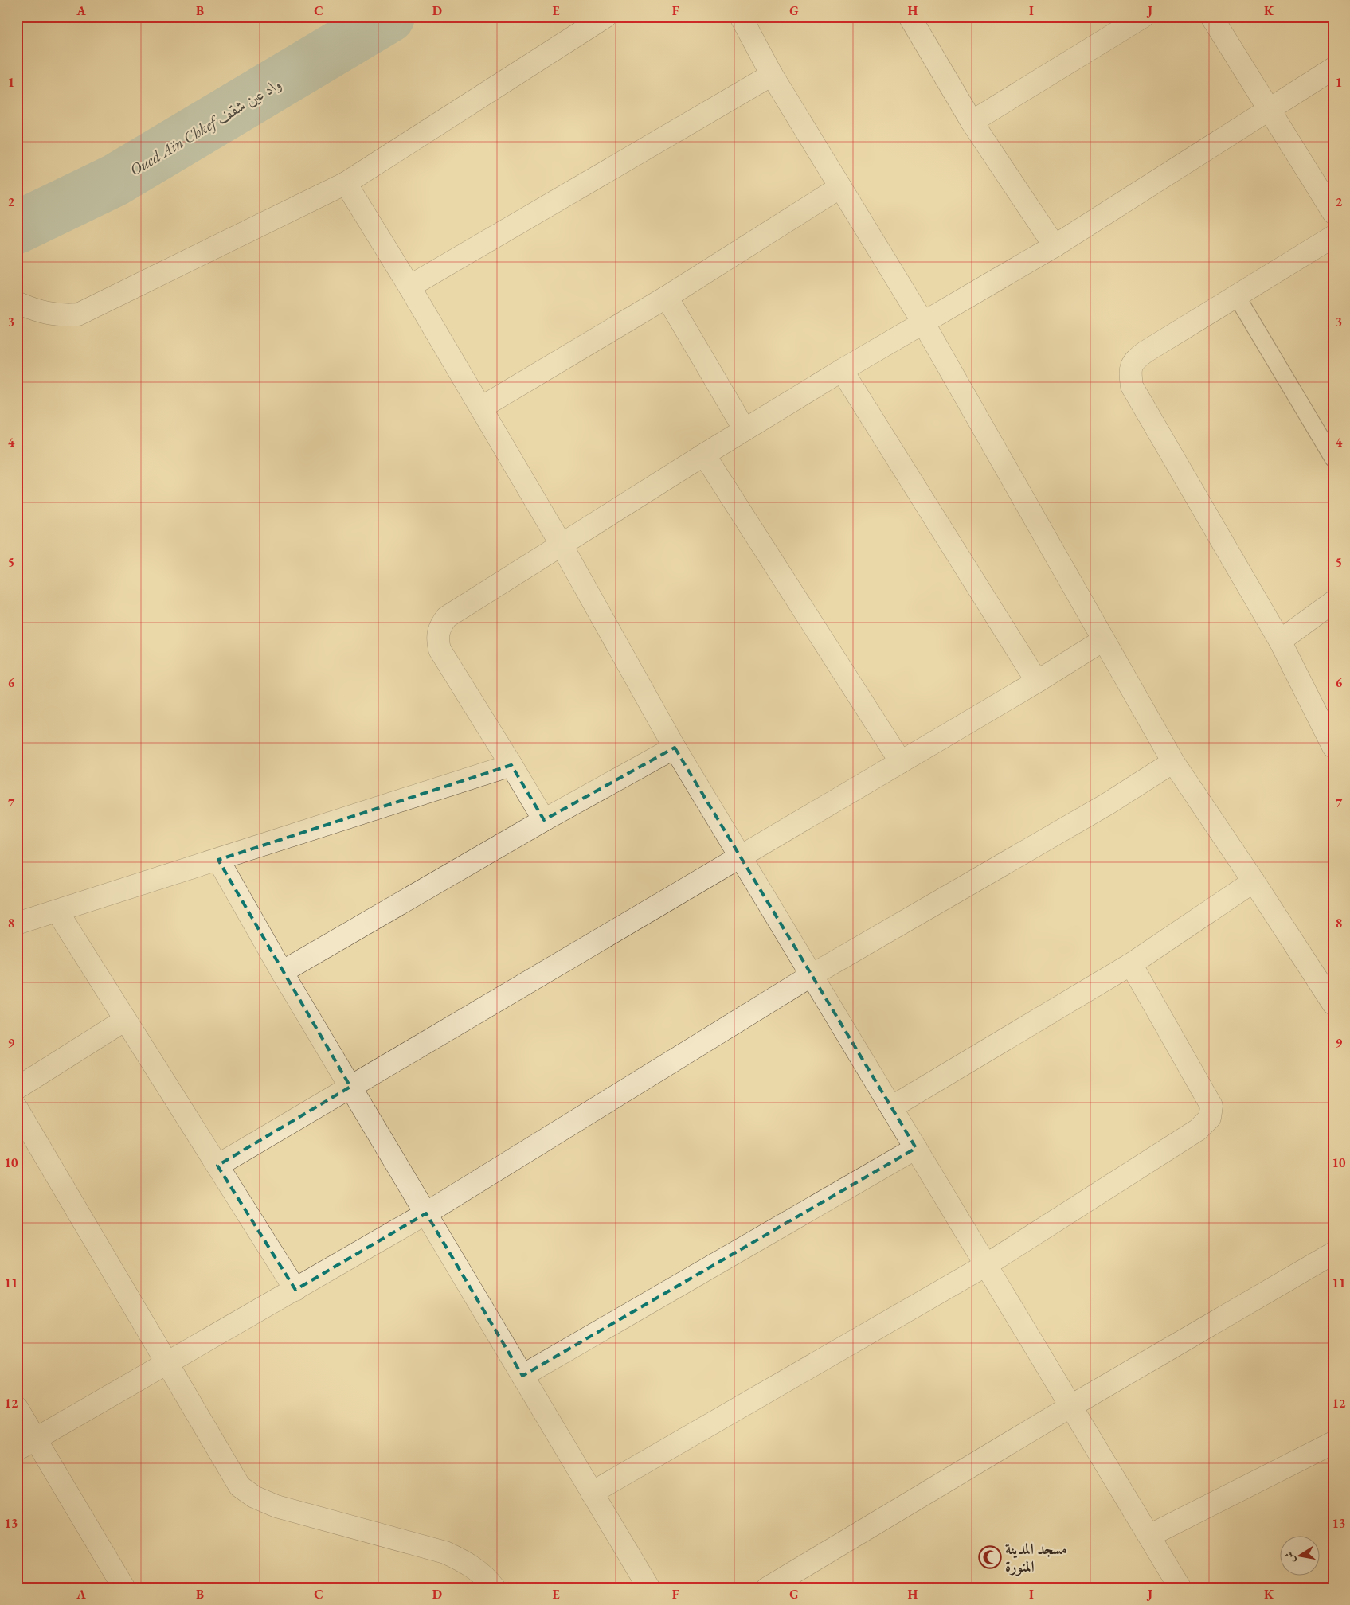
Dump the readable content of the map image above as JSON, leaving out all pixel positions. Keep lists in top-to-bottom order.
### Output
{
  "water": ["Oued Aïn Chkef واد عين شقف"],
  "places": {
    "mosque": ["مسجد المدينة المنورة"]
  },
  "north": "left",
  "grid": {
    "columns": [
      "A",
      "B",
      "C",
      "D",
      "E",
      "F",
      "G",
      "H",
      "I",
      "J",
      "K"
    ],
    "rows": [
      "1",
      "2",
      "3",
      "4",
      "5",
      "6",
      "7",
      "8",
      "9",
      "10",
      "11",
      "12",
      "13"
    ]
  }
}
